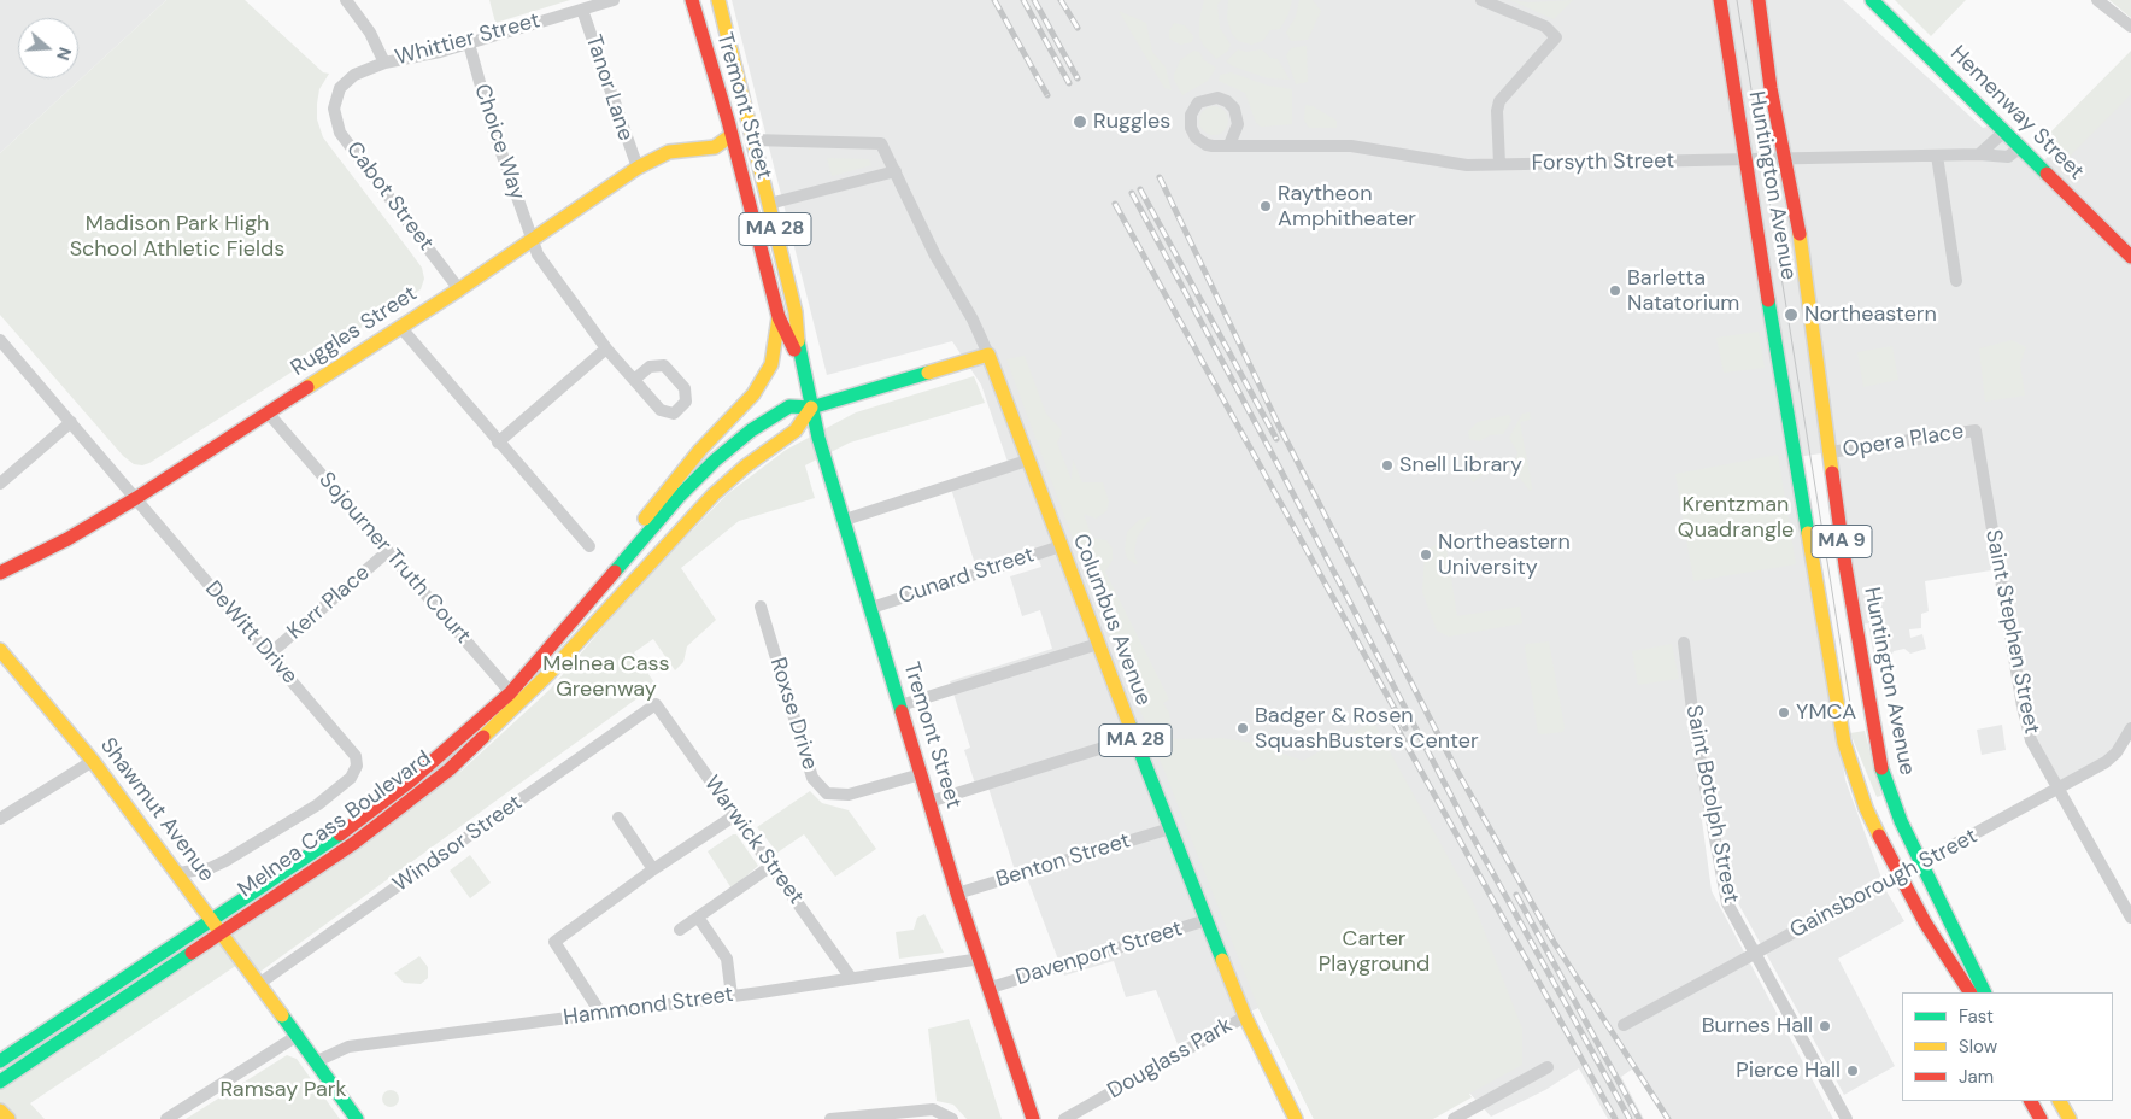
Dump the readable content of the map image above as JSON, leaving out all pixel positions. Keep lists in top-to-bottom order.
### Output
{
  "streets": {
    "main road": [
      "Tremont Street",
      "Hemenway Street",
      "Huntington Avenue",
      "MA 28",
      "Ruggles Street",
      "MA 9",
      "Columbus Avenue",
      "Shawmut Avenue",
      "Melnea Cass Boulevard"
    ],
    "street": [
      "Whittier Street",
      "Tanor Lane",
      "Choice Way",
      "Forsyth Street",
      "Cabot Street",
      "Opera Place",
      "Sojourner Truth Court",
      "Cunard Street",
      "Kerr Place",
      "Saint Stephen Street",
      "DeWitt Drive",
      "Roxse Drive",
      "Saint Botolph Street",
      "Warwick Street",
      "Windsor Street",
      "Benton Street",
      "Gainsborough Street",
      "Davenport Street",
      "Hammond Street",
      "Douglass Park"
    ]
  },
  "crossings": [
    ["Whittier Street", "Tanor Lane"],
    ["Whittier Street", "Choice Way"],
    ["Whittier Street", "Cabot Street"],
    ["Tanor Lane", "Ruggles Street"],
    ["Tremont Street", "Ruggles Street"],
    ["Tremont Street", "Cunard Street"],
    ["Tremont Street", "Columbus Avenue"],
    ["Tremont Street", "Roxse Drive"],
    ["Tremont Street", "Melnea Cass Boulevard"],
    ["Tremont Street", "Benton Street"],
    ["Tremont Street", "Davenport Street"],
    ["Tremont Street", "Hammond Street"],
    ["Hemenway Street", "Forsyth Street"],
    ["Choice Way", "Ruggles Street"],
    ["Forsyth Street", "Huntington Avenue"],
    ["Huntington Avenue", "Opera Place"],
    ["Huntington Avenue", "Gainsborough Street"],
    ["Cabot Street", "Ruggles Street"],
    ["Ruggles Street", "Sojourner Truth Court"],
    ["Ruggles Street", "DeWitt Drive"],
    ["Opera Place", "Saint Stephen Street"],
    ["Sojourner Truth Court", "Kerr Place"],
    ["Sojourner Truth Court", "Melnea Cass Boulevard"],
    ["Cunard Street", "Columbus Avenue"],
    ["Kerr Place", "DeWitt Drive"],
    ["Columbus Avenue", "Melnea Cass Boulevard"],
    ["Columbus Avenue", "Benton Street"],
    ["Columbus Avenue", "Davenport Street"],
    ["Columbus Avenue", "Douglass Park"],
    ["Saint Stephen Street", "Gainsborough Street"],
    ["DeWitt Drive", "Shawmut Avenue"],
    ["Saint Botolph Street", "Gainsborough Street"],
    ["Shawmut Avenue", "Melnea Cass Boulevard"],
    ["Shawmut Avenue", "Windsor Street"],
    ["Shawmut Avenue", "Hammond Street"],
    ["Warwick Street", "Windsor Street"],
    ["Warwick Street", "Hammond Street"]
  ],
  "parks": [
    "Madison Park High School Athletic Fields",
    "Krentzman Quadrangle",
    "Melnea Cass Greenway",
    "Carter Playground",
    "Ramsay Park"
  ],
  "places": [
    "Ruggles",
    "Raytheon Amphitheater",
    "Barletta Natatorium",
    "Northeastern",
    "Snell Library",
    "Northeastern University",
    "YMCA",
    "Badger & Rosen SquashBusters Center",
    "Burnes Hall",
    "Pierce Hall"
  ],
  "legend": ["Fast", "Slow", "Jam"],
  "north": "right"
}
